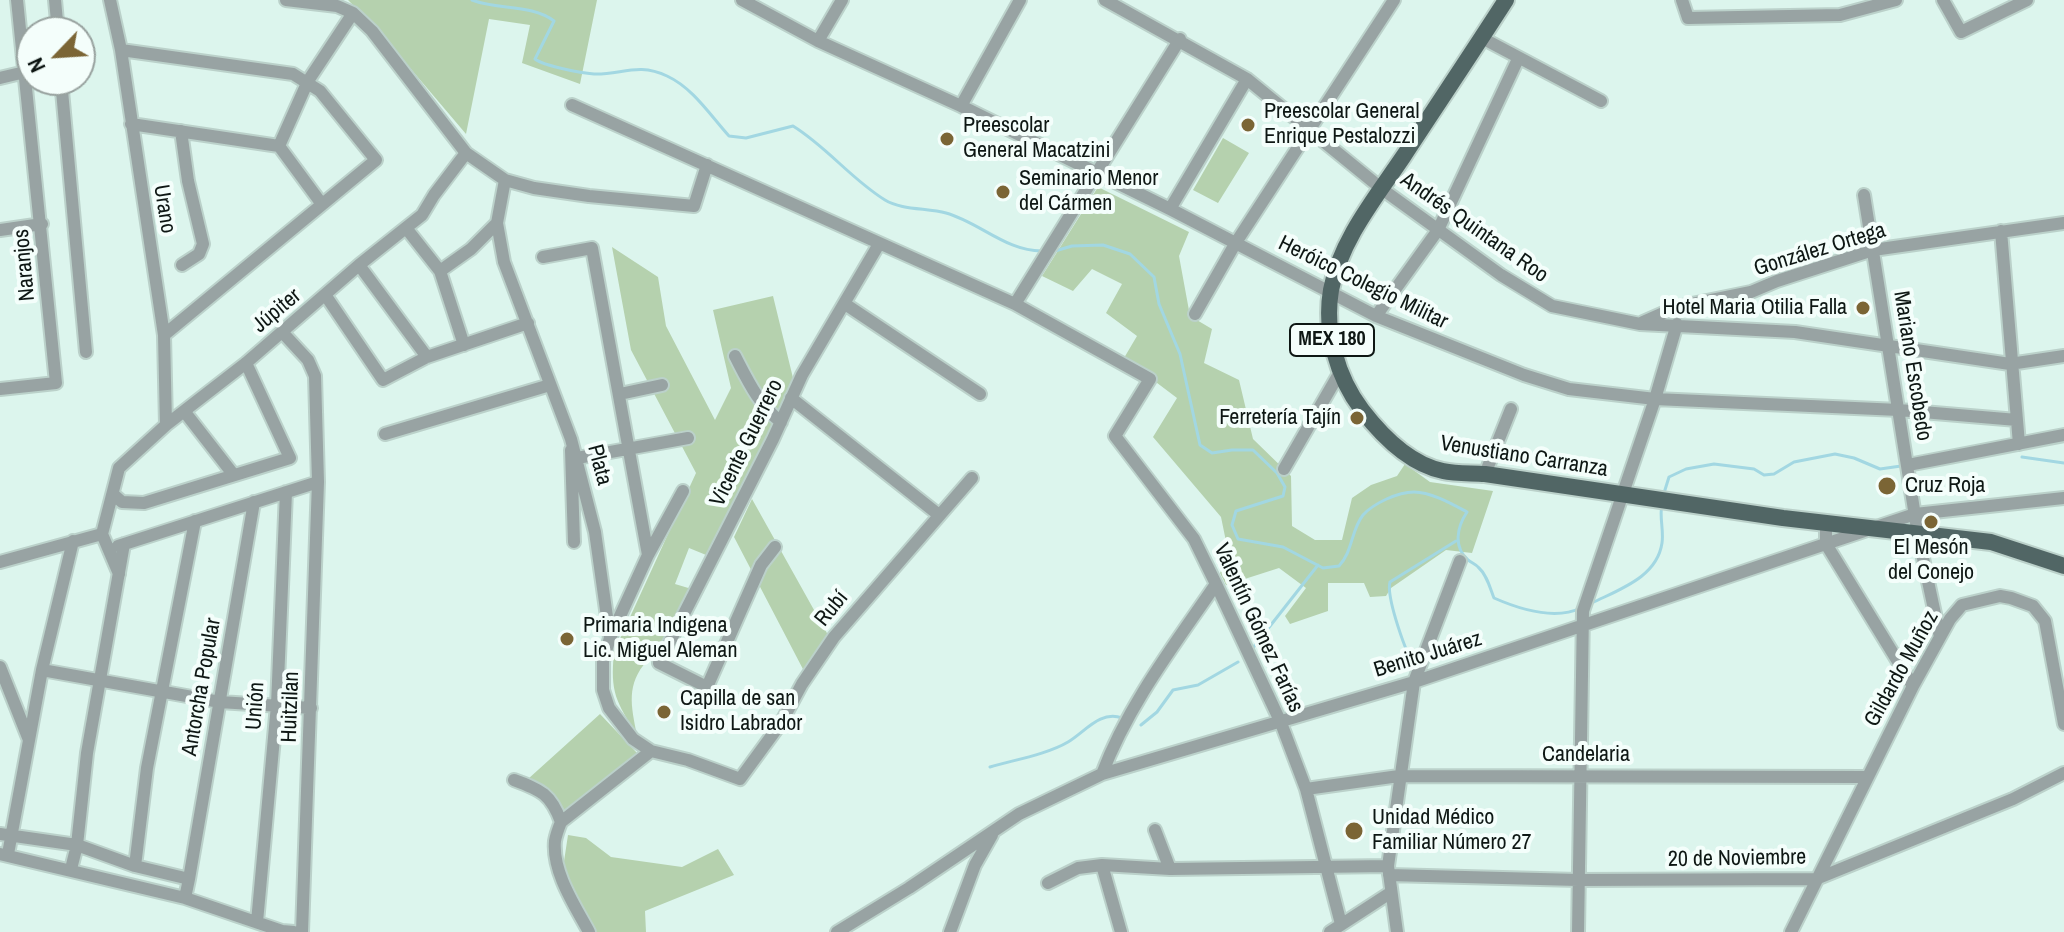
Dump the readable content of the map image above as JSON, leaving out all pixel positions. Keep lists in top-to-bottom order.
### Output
{
  "streets": {
    "main road": ["MEX 180", "Venustiano Carranza"],
    "street": [
      "Urano",
      "Andrés Quintana Roo",
      "González Ortega",
      "Naranjos",
      "Heróico Colegio Militar",
      "Júpiter",
      "Mariano Escobedo",
      "Vicente Guerrero",
      "Plata",
      "Rubí",
      "Valentín Gómez Farías",
      "Benito Juárez",
      "Gildardo Muñoz",
      "Antorcha Popular",
      "Unión",
      "Huitzilan",
      "Candelaria",
      "20 de Noviembre"
    ]
  },
  "crossings": [
    ["Urano", "Júpiter"],
    ["Andrés Quintana Roo", "González Ortega"],
    ["Andrés Quintana Roo", "Mariano Escobedo"],
    ["Andrés Quintana Roo", "Venustiano Carranza"],
    ["González Ortega", "Mariano Escobedo"],
    ["Heróico Colegio Militar", "Mariano Escobedo"],
    ["Heróico Colegio Militar", "Venustiano Carranza"],
    ["Júpiter", "Huitzilan"],
    ["Mariano Escobedo", "Venustiano Carranza"],
    ["Mariano Escobedo", "Benito Juárez"],
    ["Mariano Escobedo", "Gildardo Muñoz"],
    ["Venustiano Carranza", "Benito Juárez"],
    ["Plata", "Rubí"],
    ["Valentín Gómez Farías", "Benito Juárez"],
    ["Valentín Gómez Farías", "Candelaria"],
    ["Valentín Gómez Farías", "20 de Noviembre"],
    ["Gildardo Muñoz", "Candelaria"],
    ["Gildardo Muñoz", "20 de Noviembre"]
  ],
  "places": [
    "Preescolar General Enrique Pestalozzi",
    "Preescolar General Macatzini",
    "Seminario Menor del Cármen",
    "Hotel Maria Otilia Falla",
    "Ferretería Tajín",
    "Cruz Roja",
    "El Mesón del Conejo",
    "Primaria Indigena Lic. Miguel Aleman",
    "Capilla de san Isidro Labrador",
    "Unidad Médico Familiar Número 27"
  ],
  "north": "bottom left"
}
